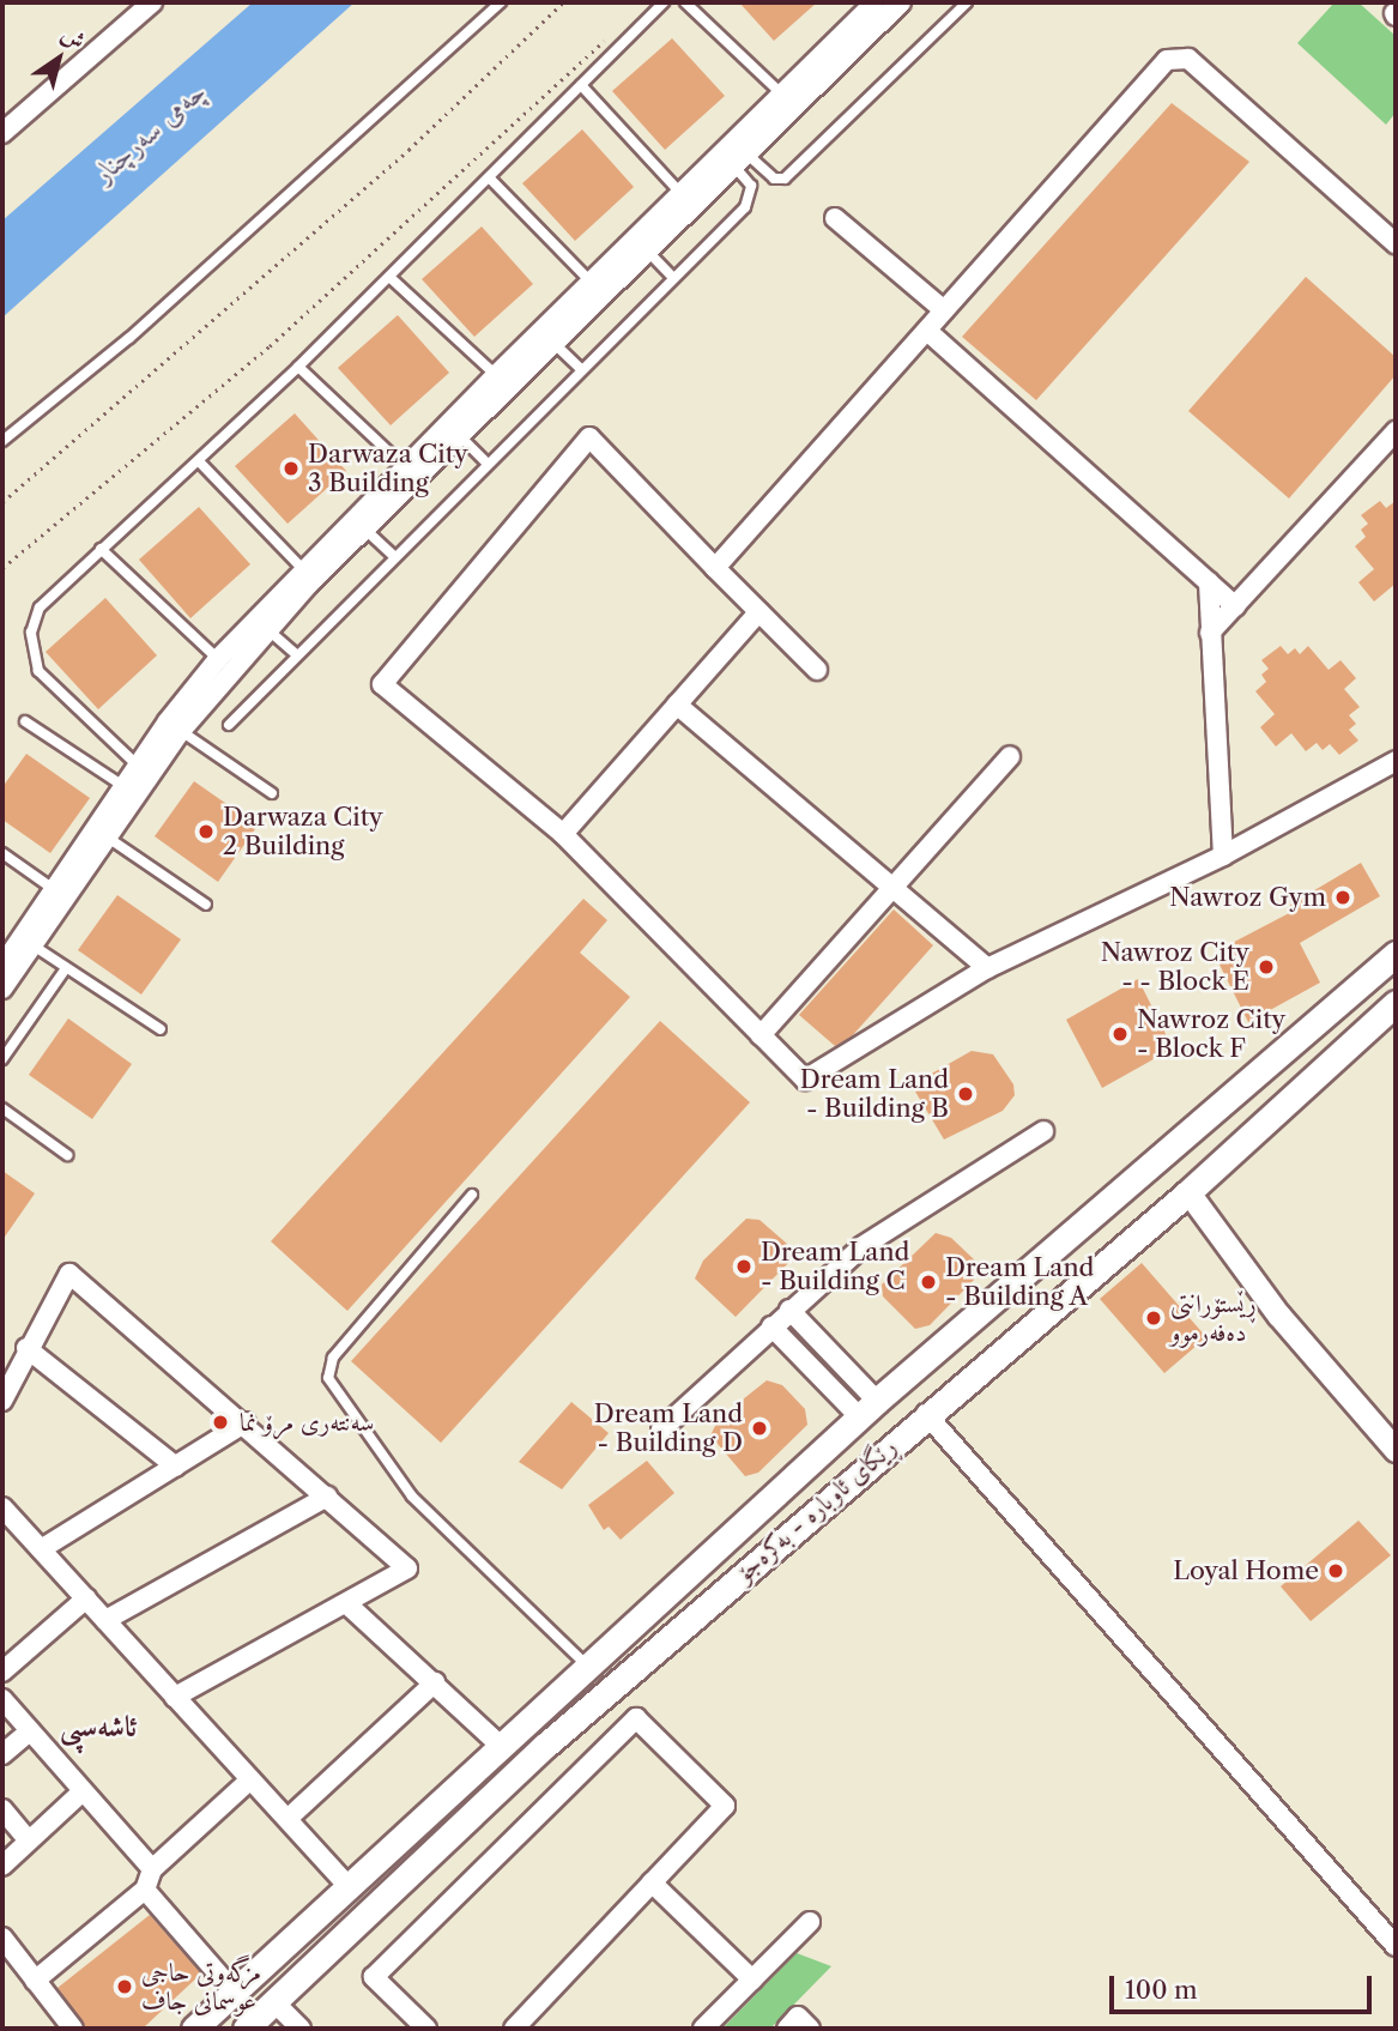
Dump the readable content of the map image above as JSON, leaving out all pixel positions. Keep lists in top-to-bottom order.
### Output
{
  "streets": {
    "main road": ["ڕێگای ئاوبارە - بەکرەجۆ"]
  },
  "districts": ["ئاشەسپی"],
  "water": ["چەمی سەرچنار"],
  "places": [
    "Darwaza City 3 Building",
    "Darwaza City 2 Building",
    "Nawroz Gym",
    "Nawroz City - - Block E",
    "Nawroz City - Block F",
    "Dream Land - Building B",
    "Dream Land - Building C",
    "Dream Land - Building A",
    "ڕێستۆرانتی دەفەرموو",
    "سەنتەرى مرۆ نما",
    "Dream Land - Building D",
    "Loyal Home",
    "مزگەوتی حاجی عوسمانی جاف"
  ],
  "scale_bar": "100 m",
  "north": "top right"
}
